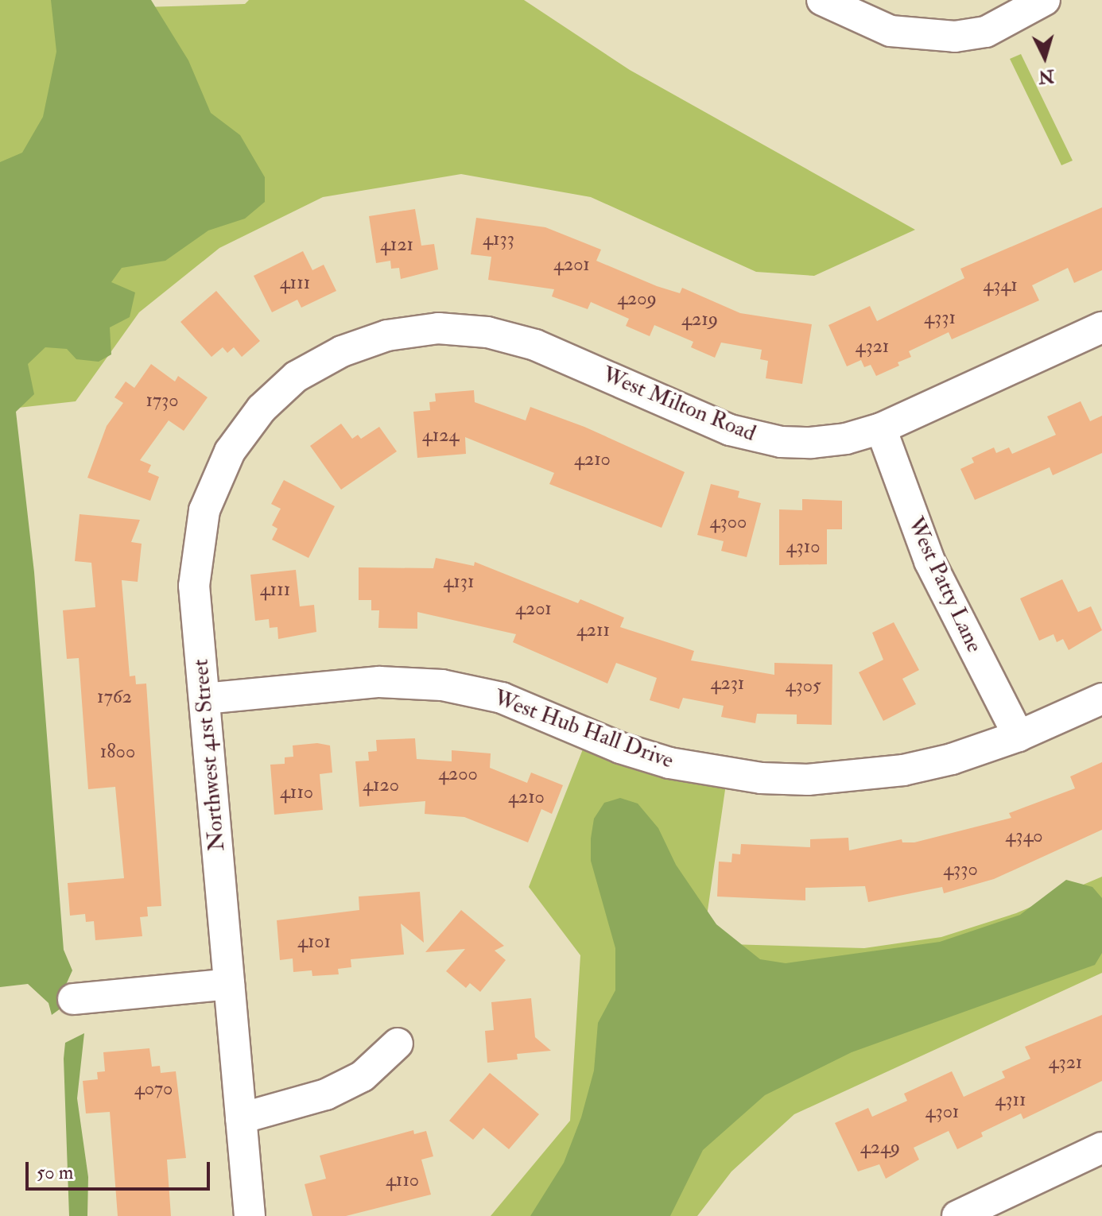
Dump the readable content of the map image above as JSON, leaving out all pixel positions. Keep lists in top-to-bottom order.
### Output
{
  "streets": {
    "street": [
      "West Milton Road",
      "West Patty Lane",
      "West Hub Hall Drive",
      "Northwest 41st Street"
    ]
  },
  "crossings": [
    ["West Milton Road", "West Patty Lane"],
    ["West Milton Road", "Northwest 41st Street"],
    ["West Patty Lane", "West Hub Hall Drive"],
    ["West Hub Hall Drive", "Northwest 41st Street"]
  ],
  "house_numbers": [
    "4133",
    "4121",
    "4201",
    "4111",
    "4341",
    "4209",
    "4331",
    "4219",
    "4321",
    "1730",
    "4124",
    "4210",
    "4300",
    "4310",
    "4131",
    "4111",
    "4201",
    "4211",
    "4231",
    "4305",
    "1762",
    "1800",
    "4200",
    "4120",
    "4110",
    "4210",
    "4340",
    "4330",
    "4101",
    "4321",
    "4070",
    "4311",
    "4301",
    "4249",
    "4110"
  ],
  "scale_bar": "50 m",
  "north": "bottom"
}
